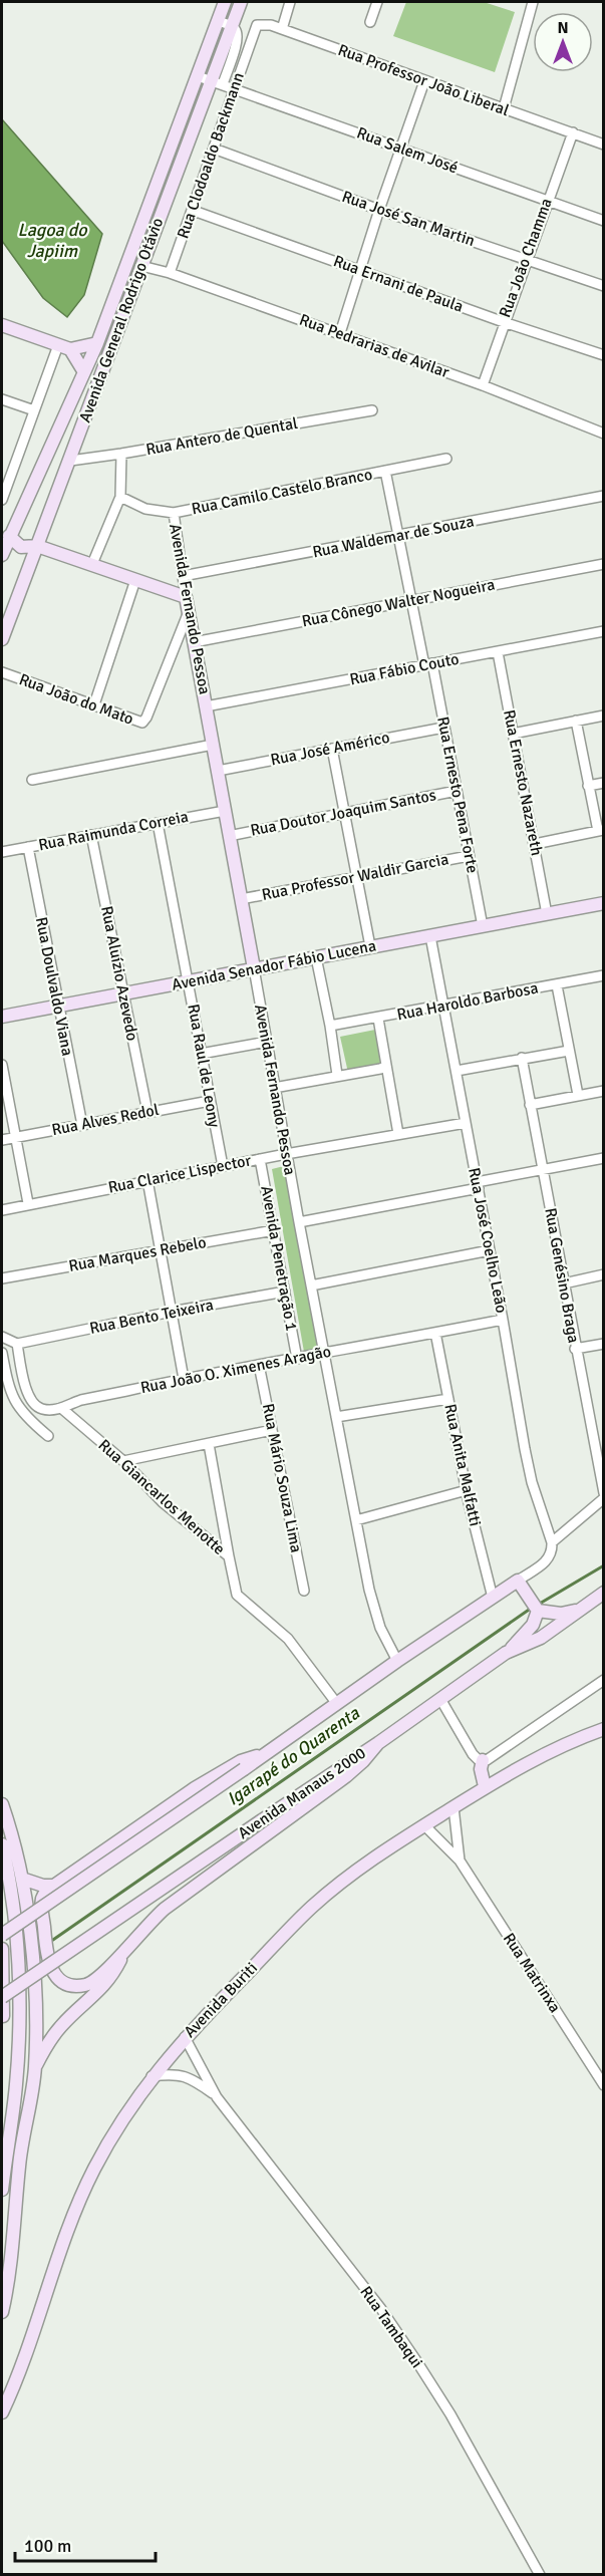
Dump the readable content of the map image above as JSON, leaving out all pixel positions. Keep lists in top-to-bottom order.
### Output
{
  "streets": {
    "main road": [
      "Avenida General Rodrigo Otávio",
      "Avenida Fernando Pessoa",
      "Avenida Senador Fábio Lucena",
      "Avenida Manaus 2000",
      "Avenida Buriti"
    ],
    "street": [
      "Rua Professor João Liberal",
      "Rua Salem José",
      "Rua Clodoaldo Backmann",
      "Rua José San Martin",
      "Rua João Chamma",
      "Rua Ernani de Paula",
      "Rua Pedrarias de Avilar",
      "Rua Antero de Quental",
      "Rua Camilo Castelo Branco",
      "Rua Waldemar de Souza",
      "Rua Cônego Walter Nogueira",
      "Rua Fábio Couto",
      "Rua João do Mato",
      "Rua José Américo",
      "Rua Ernesto Nazareth",
      "Rua Ernesto Pena Forte",
      "Rua Doutor Joaquim Santos",
      "Rua Raimunda Correia",
      "Rua Professor Waldir Garcia",
      "Rua Aluízio Azevedo",
      "Rua Doulvaldo Viana",
      "Rua Haroldo Barbosa",
      "Rua Raul de Leony",
      "Rua Alves Redol",
      "Rua Clarice Lispector",
      "Rua José Coelho Leão",
      "Rua Marques Rebelo",
      "Avenida Penetração 1",
      "Rua Genésino Braga",
      "Rua Bento Teixeira",
      "Rua João O. Ximenes Aragão",
      "Rua Anita Malfatti",
      "Rua Mário Souza Lima",
      "Rua Giancarlos Menotte",
      "Rua Matrinxa",
      "Rua Tambaqui"
    ]
  },
  "crossings": [
    ["Rua Professor João Liberal", "Rua Clodoaldo Backmann"],
    ["Rua Professor João Liberal", "Rua João Chamma"],
    ["Rua Salem José", "Rua Clodoaldo Backmann"],
    ["Rua Salem José", "Rua João Chamma"],
    ["Rua Salem José", "Avenida General Rodrigo Otávio"],
    ["Rua Clodoaldo Backmann", "Rua José San Martin"],
    ["Rua Clodoaldo Backmann", "Rua Ernani de Paula"],
    ["Rua Clodoaldo Backmann", "Rua Pedrarias de Avilar"],
    ["Rua José San Martin", "Rua João Chamma"],
    ["Rua João Chamma", "Rua Ernani de Paula"],
    ["Rua João Chamma", "Rua Pedrarias de Avilar"],
    ["Avenida General Rodrigo Otávio", "Rua Pedrarias de Avilar"],
    ["Avenida General Rodrigo Otávio", "Rua Antero de Quental"],
    ["Rua Camilo Castelo Branco", "Avenida Fernando Pessoa"],
    ["Rua Camilo Castelo Branco", "Rua Ernesto Pena Forte"],
    ["Rua Waldemar de Souza", "Avenida Fernando Pessoa"],
    ["Rua Waldemar de Souza", "Rua Ernesto Pena Forte"],
    ["Rua Cônego Walter Nogueira", "Avenida Fernando Pessoa"],
    ["Rua Cônego Walter Nogueira", "Rua Ernesto Pena Forte"],
    ["Avenida Fernando Pessoa", "Rua Fábio Couto"],
    ["Avenida Fernando Pessoa", "Rua João do Mato"],
    ["Avenida Fernando Pessoa", "Rua José Américo"],
    ["Avenida Fernando Pessoa", "Rua Doutor Joaquim Santos"],
    ["Avenida Fernando Pessoa", "Rua Raimunda Correia"],
    ["Avenida Fernando Pessoa", "Rua Professor Waldir Garcia"],
    ["Avenida Fernando Pessoa", "Avenida Senador Fábio Lucena"],
    ["Avenida Fernando Pessoa", "Rua Clarice Lispector"],
    ["Avenida Fernando Pessoa", "Rua João O. Ximenes Aragão"],
    ["Rua Fábio Couto", "Rua Ernesto Nazareth"],
    ["Rua Fábio Couto", "Rua Ernesto Pena Forte"],
    ["Rua José Américo", "Rua Ernesto Pena Forte"],
    ["Rua Ernesto Nazareth", "Avenida Senador Fábio Lucena"],
    ["Rua Ernesto Pena Forte", "Rua Doutor Joaquim Santos"],
    ["Rua Ernesto Pena Forte", "Rua Professor Waldir Garcia"],
    ["Rua Ernesto Pena Forte", "Avenida Senador Fábio Lucena"],
    ["Rua Raimunda Correia", "Rua Aluízio Azevedo"],
    ["Rua Raimunda Correia", "Rua Doulvaldo Viana"],
    ["Rua Raimunda Correia", "Rua Raul de Leony"],
    ["Avenida Senador Fábio Lucena", "Rua Aluízio Azevedo"],
    ["Avenida Senador Fábio Lucena", "Rua Doulvaldo Viana"],
    ["Avenida Senador Fábio Lucena", "Rua Raul de Leony"],
    ["Avenida Senador Fábio Lucena", "Rua José Coelho Leão"],
    ["Rua Aluízio Azevedo", "Rua Alves Redol"],
    ["Rua Doulvaldo Viana", "Rua Alves Redol"],
    ["Rua Haroldo Barbosa", "Rua José Coelho Leão"],
    ["Rua Raul de Leony", "Rua Alves Redol"],
    ["Rua Raul de Leony", "Rua Clarice Lispector"],
    ["Rua Clarice Lispector", "Rua José Coelho Leão"],
    ["Rua Clarice Lispector", "Avenida Penetração 1"],
    ["Rua José Coelho Leão", "Rua João O. Ximenes Aragão"],
    ["Rua Marques Rebelo", "Avenida Penetração 1"],
    ["Avenida Penetração 1", "Rua Bento Teixeira"],
    ["Avenida Penetração 1", "Rua João O. Ximenes Aragão"],
    ["Rua Bento Teixeira", "Rua João O. Ximenes Aragão"],
    ["Rua João O. Ximenes Aragão", "Rua Anita Malfatti"],
    ["Rua João O. Ximenes Aragão", "Rua Mário Souza Lima"],
    ["Rua João O. Ximenes Aragão", "Rua Giancarlos Menotte"],
    ["Rua Matrinxa", "Avenida Buriti"],
    ["Avenida Buriti", "Rua Tambaqui"]
  ],
  "water": ["Lagoa do Japiim", "Igarapé do Quarenta"],
  "scale_bar": "100 m",
  "north": "top"
}
